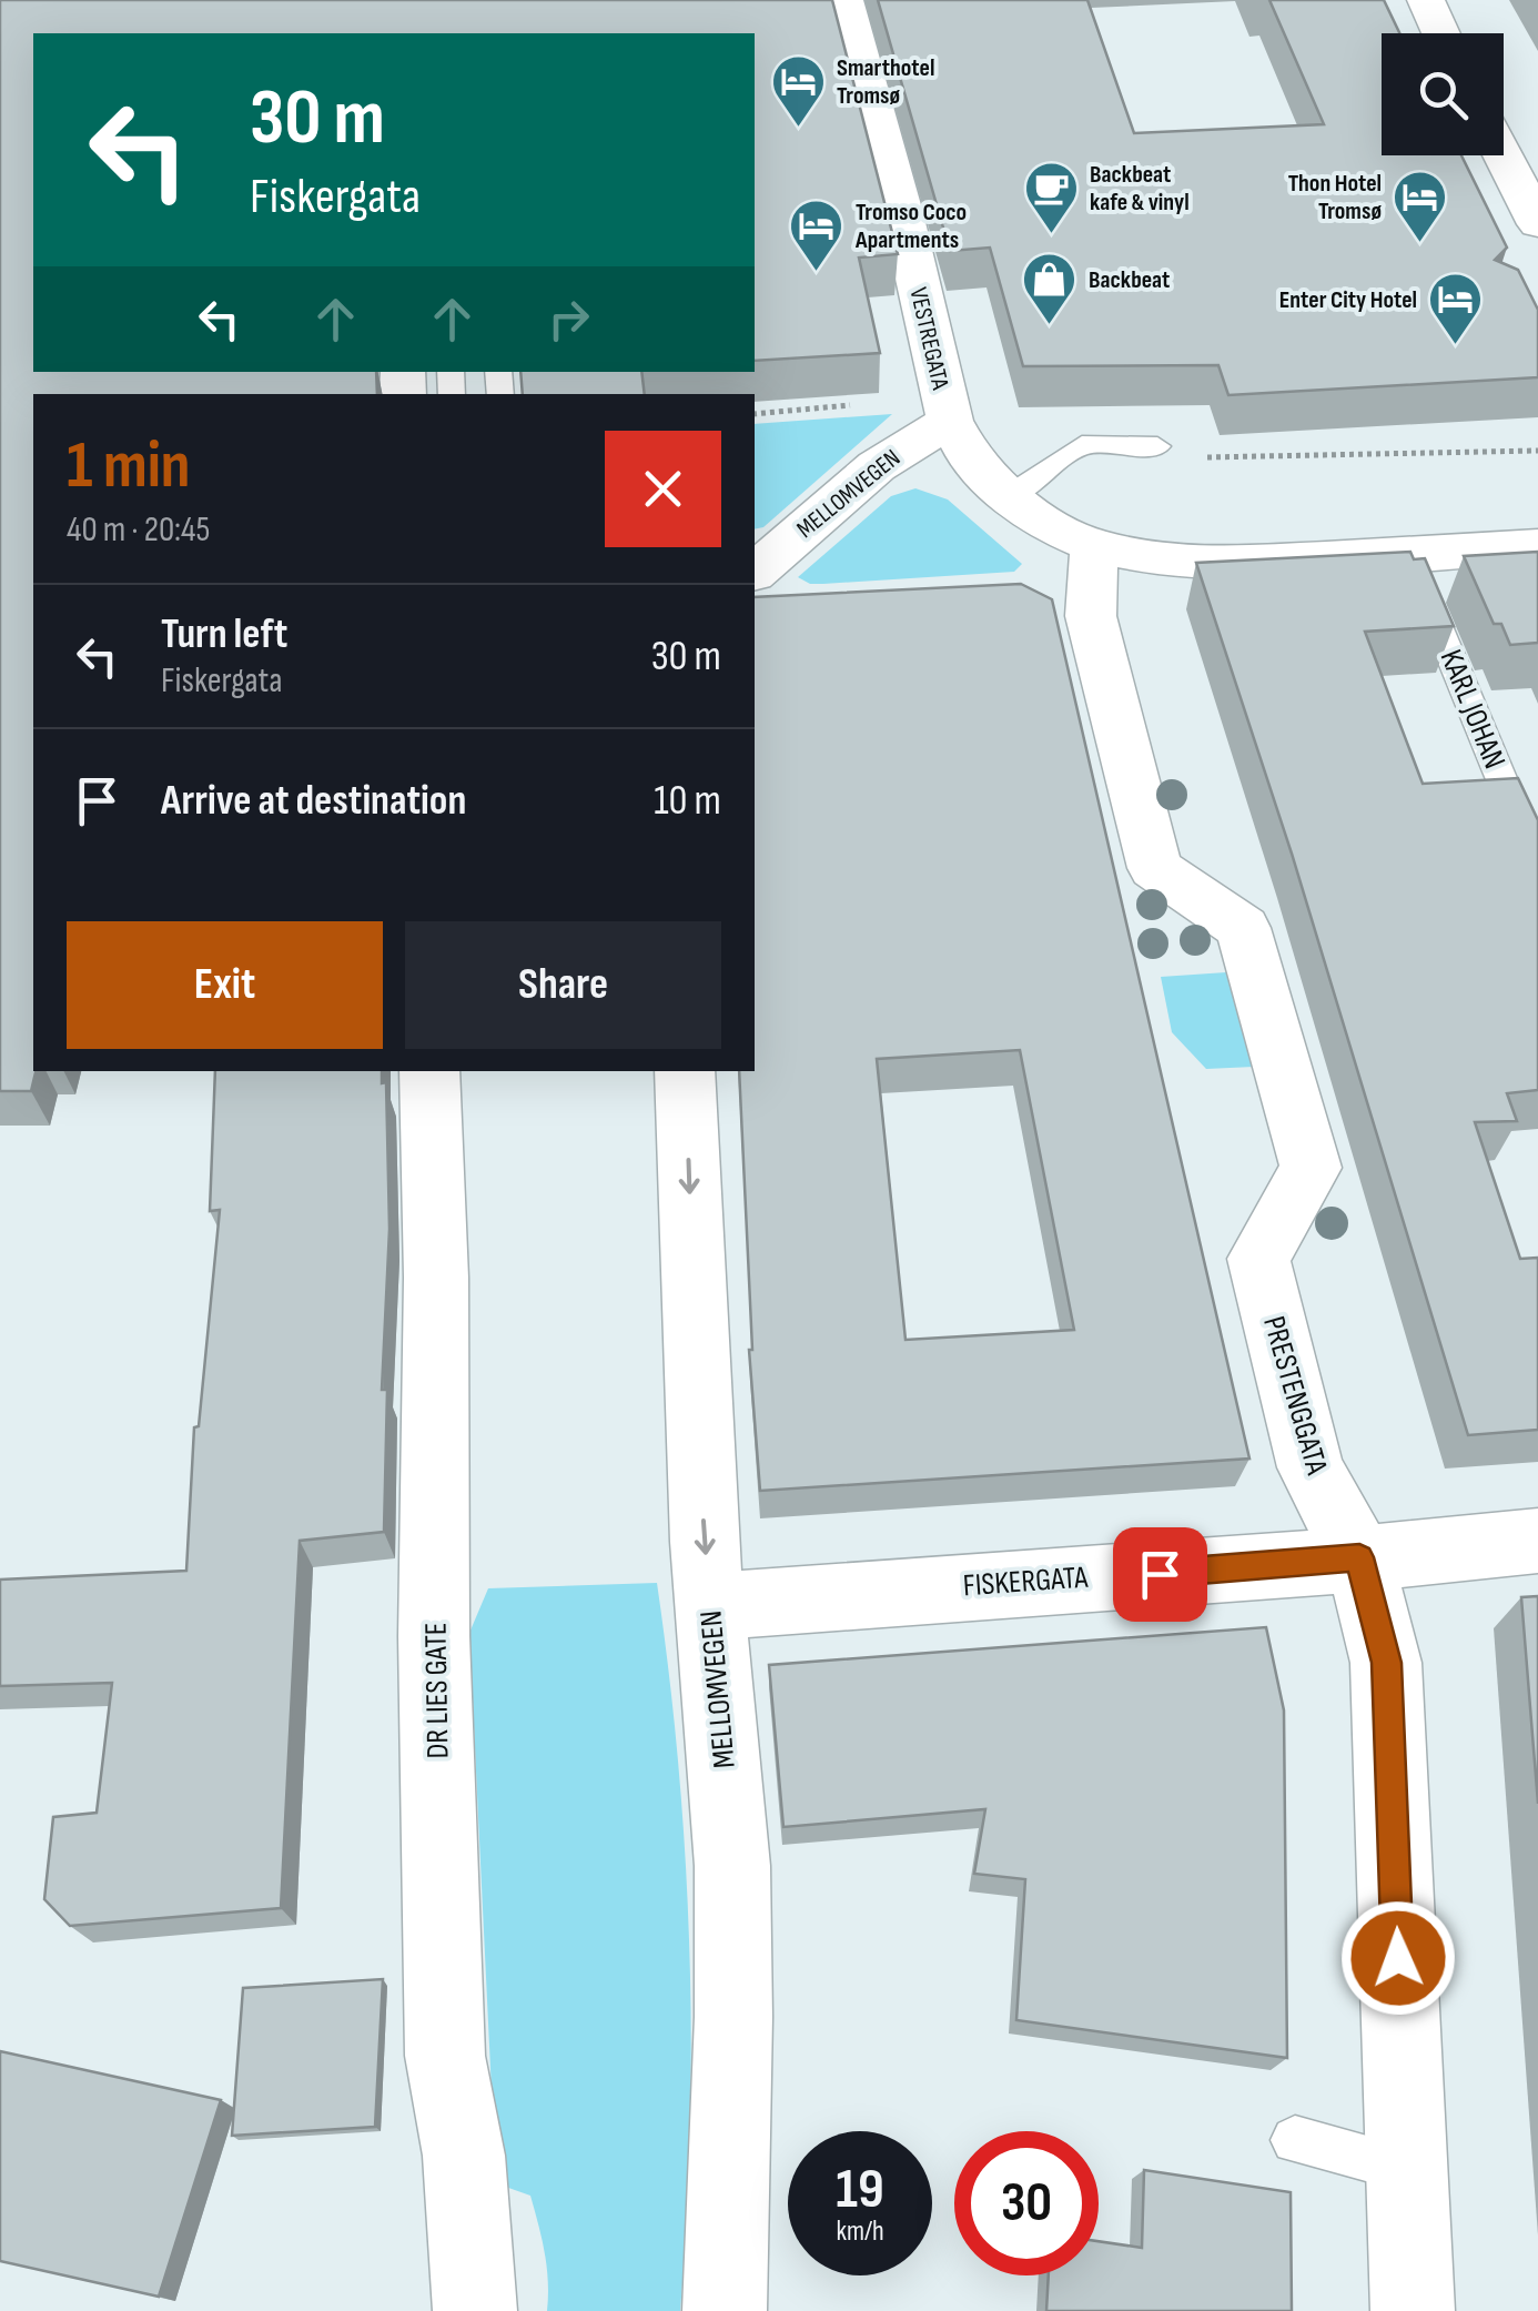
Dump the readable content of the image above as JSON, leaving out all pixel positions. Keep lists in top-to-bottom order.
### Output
{
  "streets": {
    "street": [
      "VESTREGATA",
      "MELLOMVEGEN",
      "PRESTENGGATA",
      "FISKERGATA",
      "DR LIES GATE"
    ],
    "lane": ["KARL JOHAN"]
  },
  "crossings": [
    ["VESTREGATA", "MELLOMVEGEN"],
    ["VESTREGATA", "KARL JOHAN"],
    ["VESTREGATA", "PRESTENGGATA"],
    ["MELLOMVEGEN", "FISKERGATA"],
    ["PRESTENGGATA", "FISKERGATA"]
  ],
  "one_way": ["MELLOMVEGEN"],
  "places": {
    "hotel": [
      "Smarthotel Tromsø",
      "Thon Hotel Tromsø",
      "Tromso Coco Apartments",
      "Enter City Hotel"
    ],
    "cafe": ["Backbeat kafe & vinyl"],
    "shop": ["Backbeat"]
  },
  "page": {
    "turn": ["30 m", "Fiskergata"],
    "heading": ["1 min", "40 m · 20:45"],
    "list": [
      {
        "name": "Turn left",
        "note": "Fiskergata",
        "value": "30 m"
      },
      {
        "name": "Arrive at destination",
        "value": "10 m"
      }
    ],
    "buttons": ["Exit", "Share"],
    "speed": "19 km/h",
    "limit": "30"
  }
}
